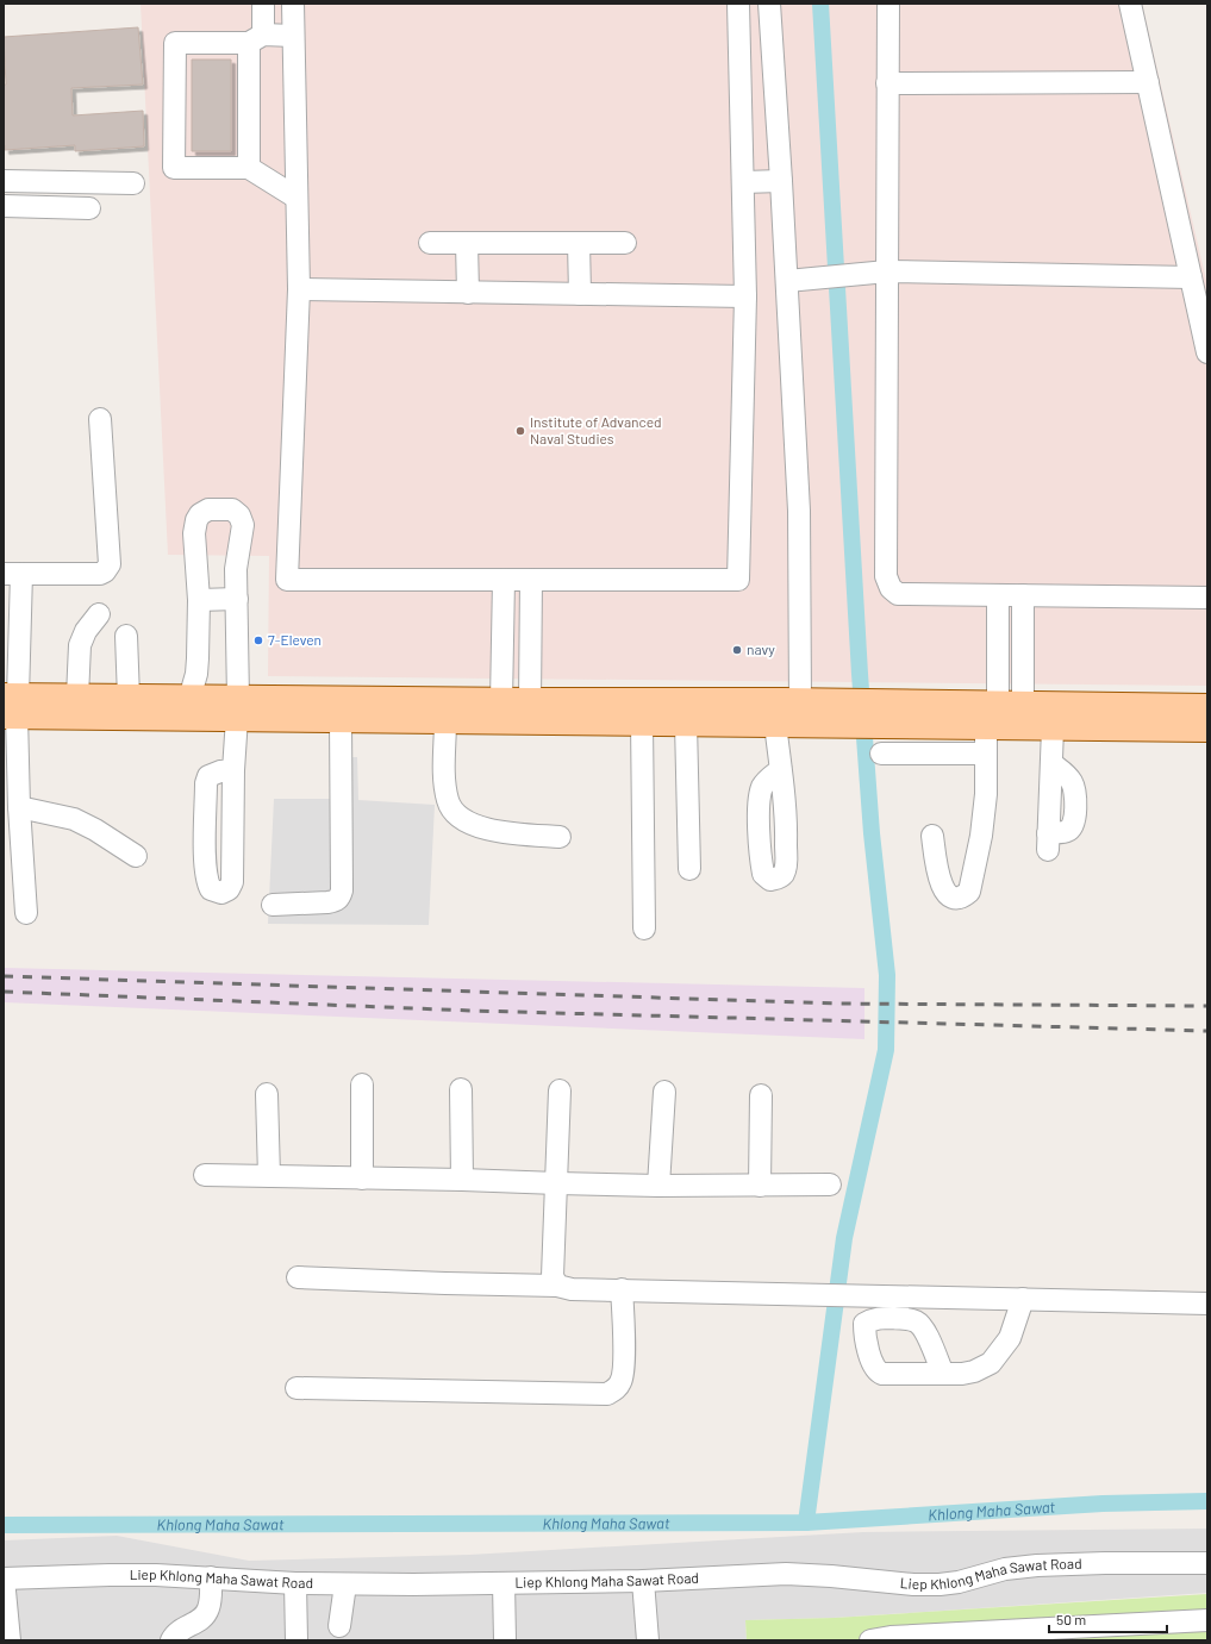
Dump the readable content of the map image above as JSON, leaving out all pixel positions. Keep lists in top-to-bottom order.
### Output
{
  "streets": {
    "street": ["Liep Khlong Maha Sawat Road"]
  },
  "water": ["Khlong Maha Sawat"],
  "places": ["Institute of Advanced Naval Studies", "7-Eleven", "navy"],
  "scale_bar": "50 m"
}
